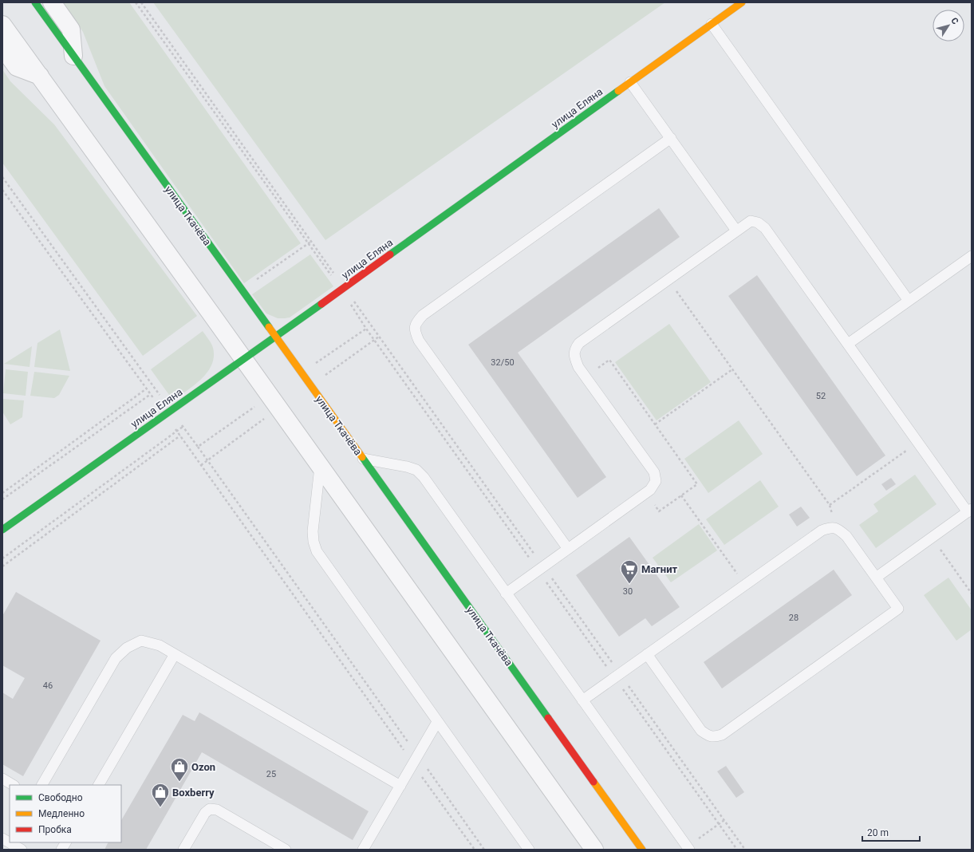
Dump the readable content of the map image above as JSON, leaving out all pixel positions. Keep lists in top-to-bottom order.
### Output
{
  "streets": {
    "street": ["улица Еляна", "улица Ткачёва"]
  },
  "crossings": [
    ["улица Еляна", "улица Ткачёва"]
  ],
  "places": {
    "supermarket": ["Магнит"],
    "shop": ["Ozon", "Boxberry"]
  },
  "house_numbers": [
    "32/50",
    "52",
    "30",
    "28",
    "46",
    "25"
  ],
  "legend": ["Свободно", "Медленно", "Пробка"],
  "scale_bar": "20 m",
  "north": "top right"
}
